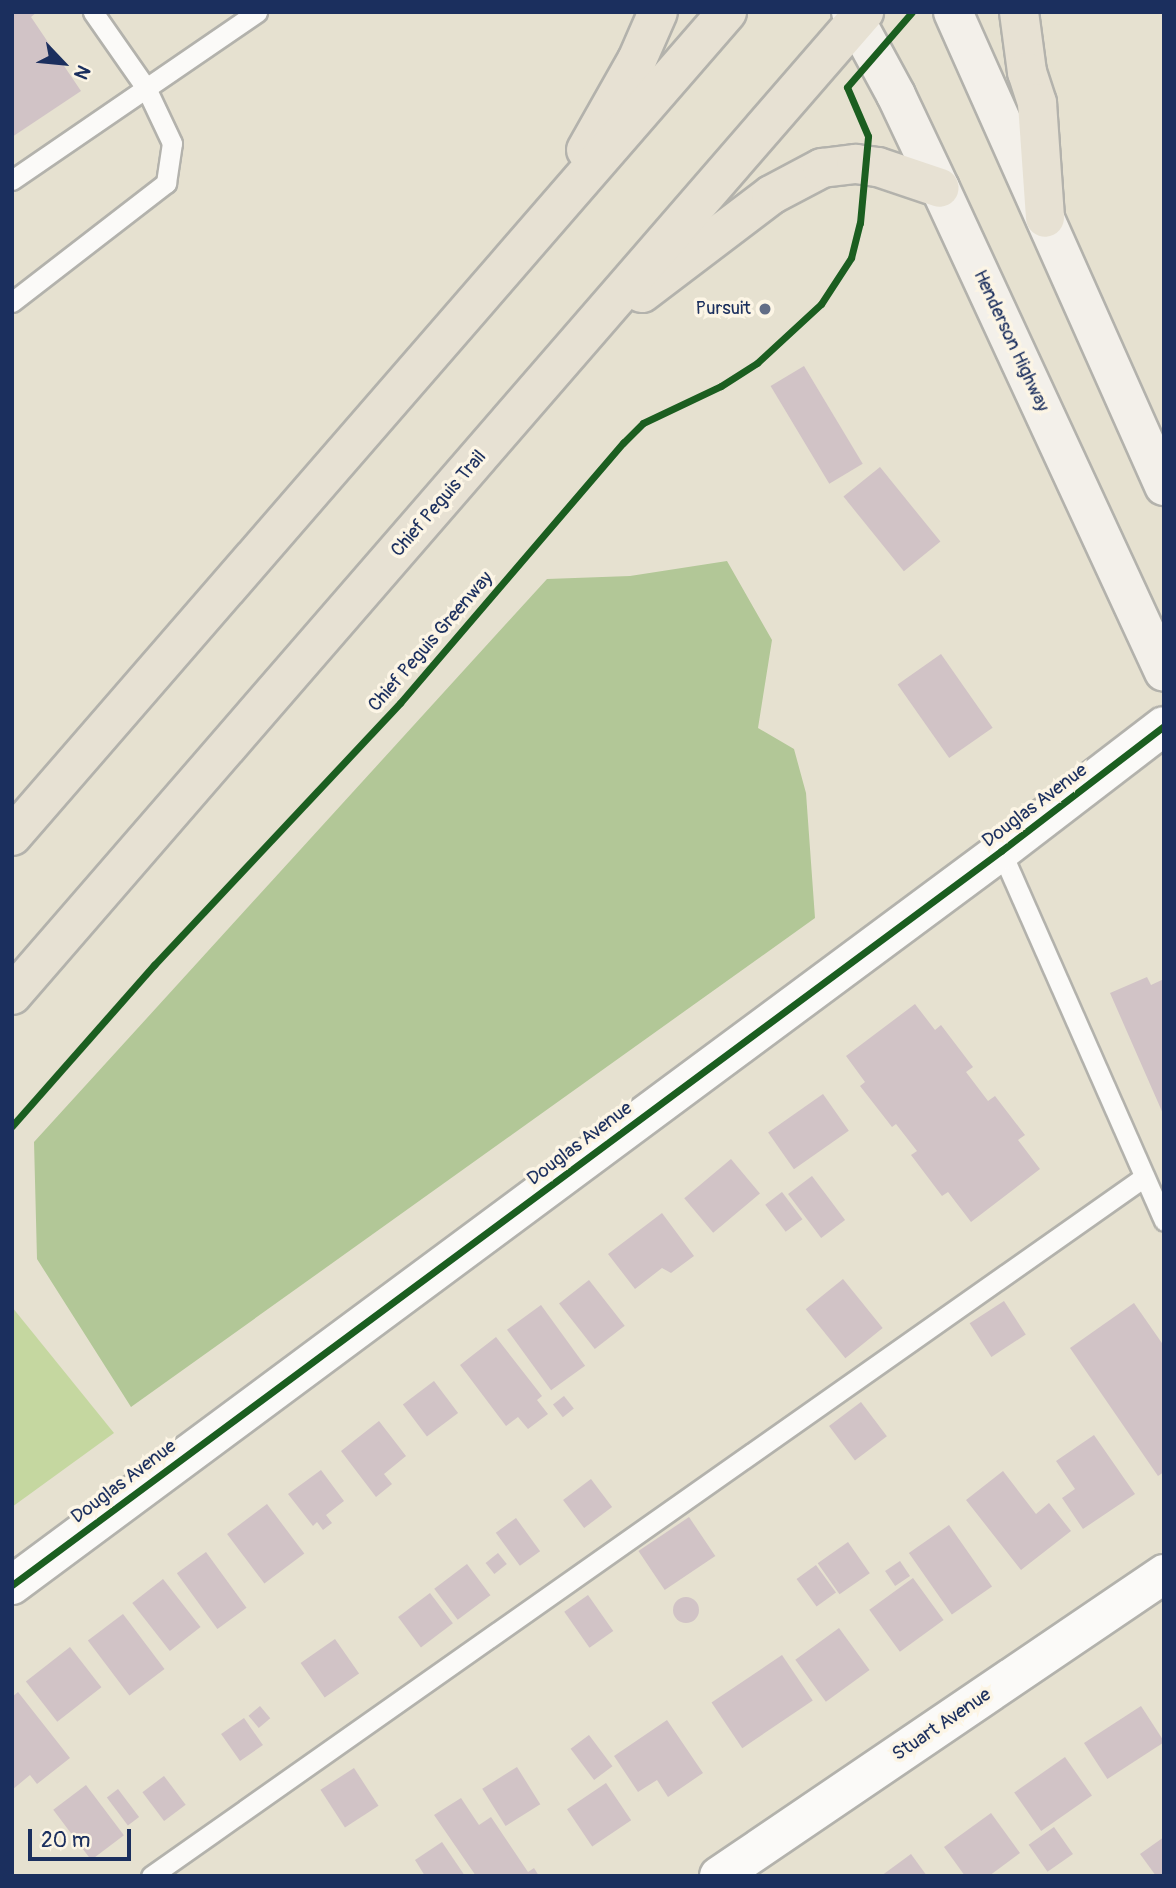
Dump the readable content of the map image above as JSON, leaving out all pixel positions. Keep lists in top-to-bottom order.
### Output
{
  "streets": {
    "main road": ["Henderson Highway", "Chief Peguis Trail"],
    "street": ["Douglas Avenue", "Stuart Avenue"],
    "cycle path": ["Chief Peguis Greenway"]
  },
  "crossings": [
    ["Henderson Highway", "Chief Peguis Trail"]
  ],
  "places": ["Pursuit"],
  "scale_bar": "20 m",
  "north": "bottom right"
}
